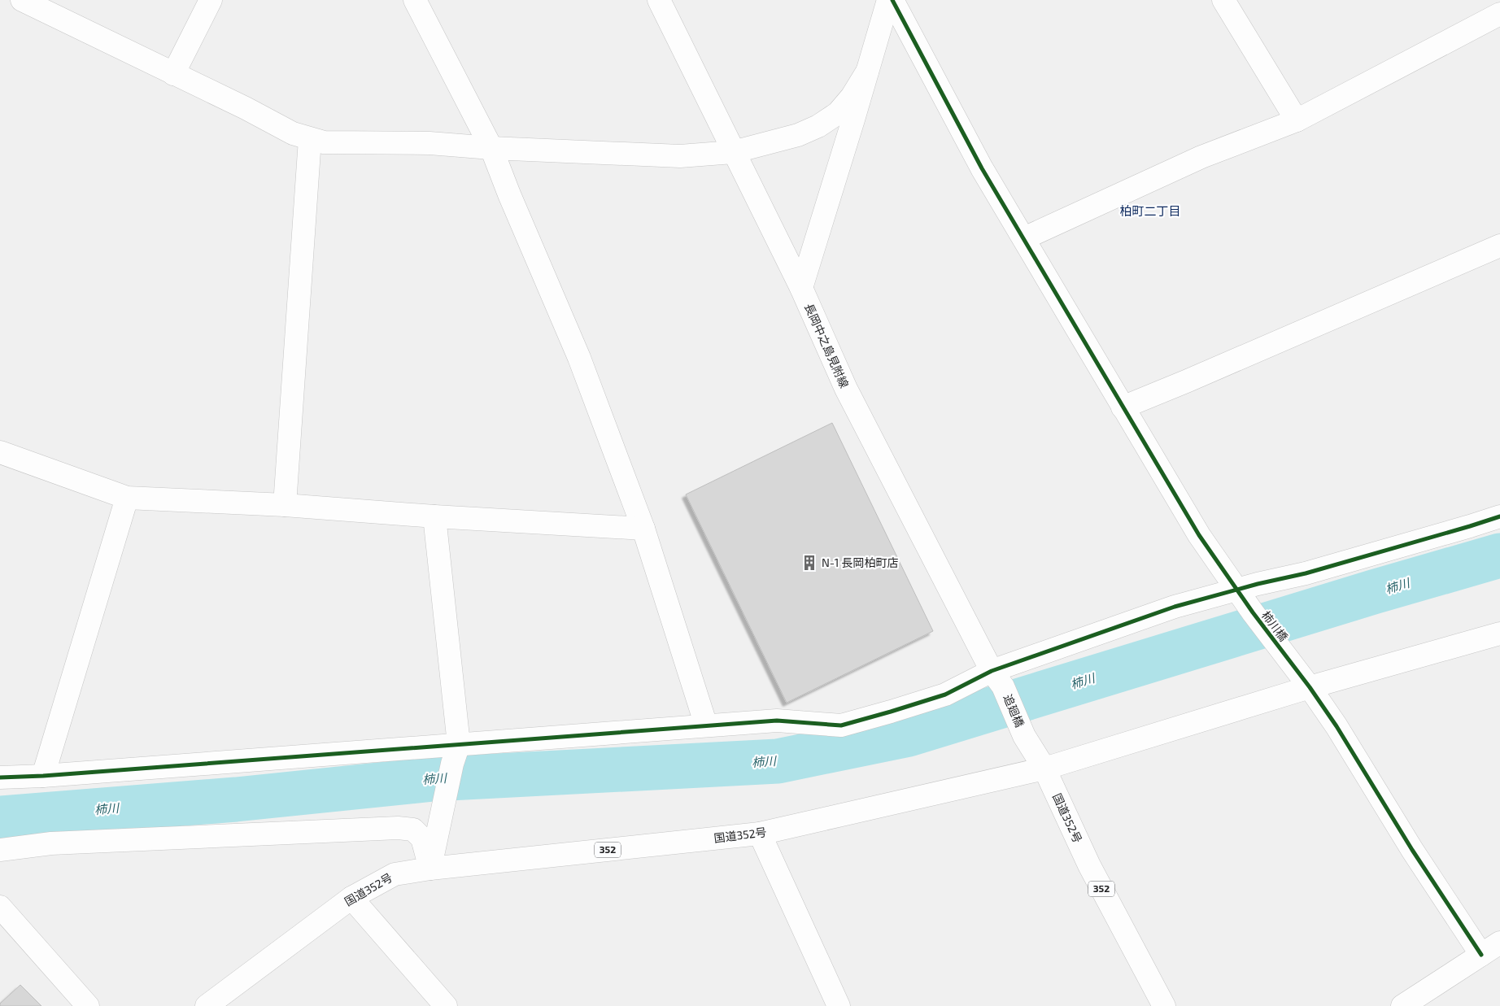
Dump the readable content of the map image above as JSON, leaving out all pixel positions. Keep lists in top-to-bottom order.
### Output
{
  "streets": {
    "main road": [
      "長岡中之島見附線",
      "柿川橋",
      "追廻橋",
      "国道352号",
      "352"
    ]
  },
  "crossings": [
    ["長岡中之島見附線", "追廻橋"],
    ["追廻橋", "国道352号"]
  ],
  "districts": ["柏町二丁目"],
  "water": ["柿川"],
  "places": {
    "building": ["N-1 長岡柏町店"]
  }
}
